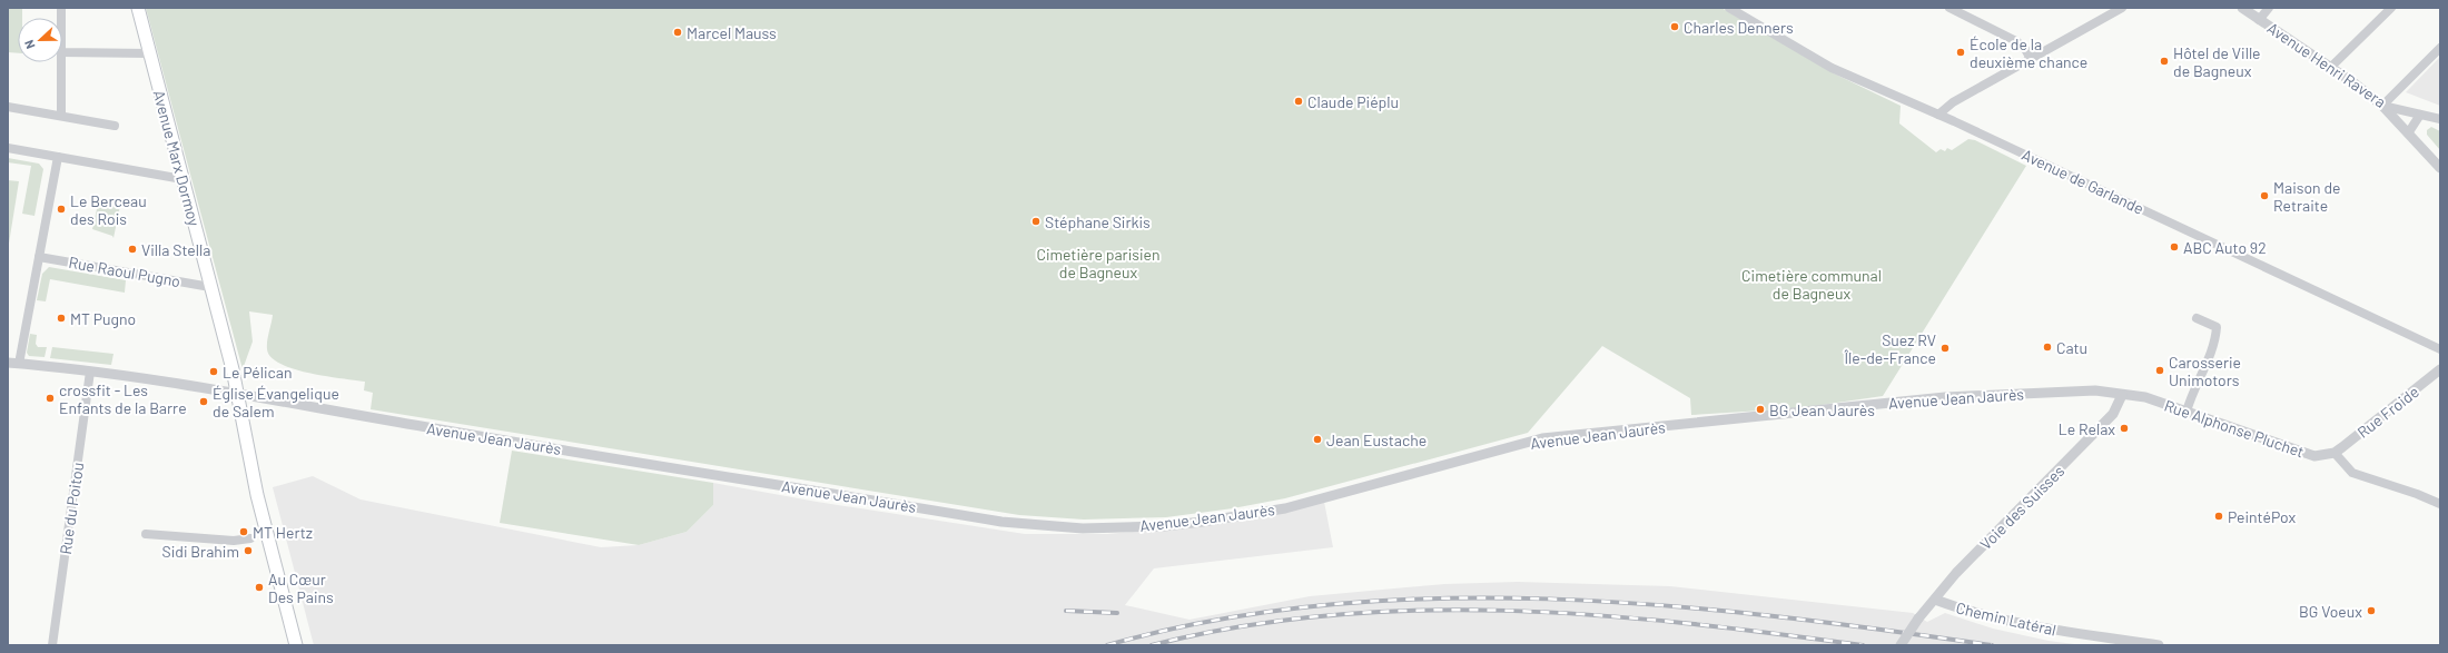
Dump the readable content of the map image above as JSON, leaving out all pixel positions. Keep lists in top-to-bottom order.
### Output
{
  "streets": {
    "main road": ["Avenue Marx Dormoy"],
    "street": [
      "Avenue Henri Ravera",
      "Avenue de Garlande",
      "Rue Raoul Pugno",
      "Avenue Jean Jaurès",
      "Rue Froide",
      "Rue Alphonse Pluchet",
      "Voie des Suisses",
      "Rue du Poitou",
      "Chemin Latéral"
    ]
  },
  "crossings": [
    ["Avenue Marx Dormoy", "Rue Raoul Pugno"],
    ["Avenue Marx Dormoy", "Avenue Jean Jaurès"],
    ["Avenue Jean Jaurès", "Rue Alphonse Pluchet"],
    ["Avenue Jean Jaurès", "Voie des Suisses"],
    ["Avenue Jean Jaurès", "Rue du Poitou"],
    ["Rue Froide", "Rue Alphonse Pluchet"],
    ["Rue Alphonse Pluchet", "Voie des Suisses"],
    ["Voie des Suisses", "Chemin Latéral"]
  ],
  "parks": ["Cimetière parisien de Bagneux", "Cimetière communal de Bagneux"],
  "places": [
    "Charles Denners",
    "Marcel Mauss",
    "École de la deuxième chance",
    "Hôtel de Ville de Bagneux",
    "Claude Piéplu",
    "Maison de Retraite",
    "Le Berceau des Rois",
    "Stéphane Sirkis",
    "ABC Auto 92",
    "Villa Stella",
    "MT Pugno",
    "Catu",
    "Suez RV Île-de-France",
    "Carosserie Unimotors",
    "Le Pélican",
    "crossfit - Les Enfants de la Barre",
    "Église Évangelique de Salem",
    "BG Jean Jaurès",
    "Le Relax",
    "Jean Eustache",
    "PeintéPox",
    "MT Hertz",
    "Sidi Brahim",
    "Au Cœur Des Pains",
    "BG Voeux"
  ],
  "north": "left"
}
